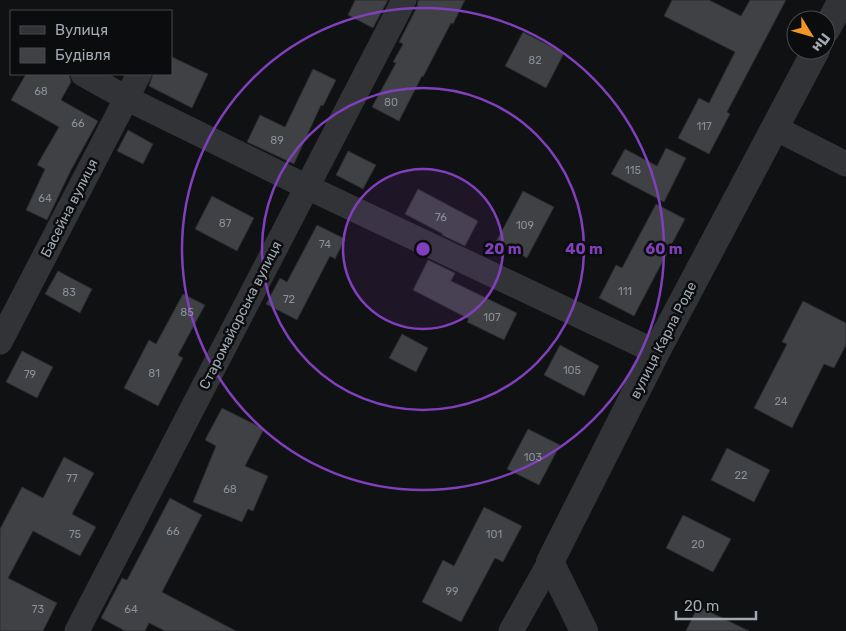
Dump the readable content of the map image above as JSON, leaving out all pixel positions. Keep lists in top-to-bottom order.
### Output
{
  "streets": {
    "street": ["Басейна вулиця", "Старомайорська вулиця", "вулиця Карла Роде"]
  },
  "house_numbers": [
    "82",
    "68",
    "80",
    "66",
    "117",
    "89",
    "115",
    "64",
    "76",
    "87",
    "109",
    "74",
    "111",
    "83",
    "72",
    "85",
    "107",
    "105",
    "81",
    "79",
    "24",
    "103",
    "22",
    "77",
    "68",
    "66",
    "75",
    "101",
    "20",
    "99",
    "73",
    "64"
  ],
  "legend": ["Вулиця", "Будівля"],
  "scale_bar": "20 m",
  "north": "bottom right",
  "rings": ["20 m", "40 m", "60 m"]
}
